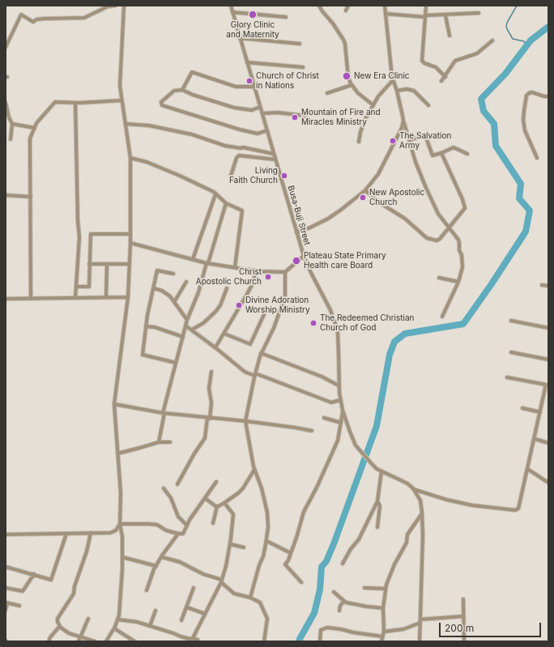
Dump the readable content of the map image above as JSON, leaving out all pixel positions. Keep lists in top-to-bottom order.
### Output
{
  "streets": {
    "street": ["Busa-Buji Street"]
  },
  "places": [
    "Glory Clinic and Maternity",
    "New Era Clinic",
    "Church of Christ in Nations",
    "Mountain of Fire and Miracles Ministry",
    "The Salvation Army",
    "Living Faith Church",
    "New Apostolic Church",
    "Plateau State Primary Health care Board",
    "Christ Apostolic Church",
    "Divine Adoration Worship Ministry",
    "The Redeemed Christian Church of God"
  ],
  "scale_bar": "200 m"
}
